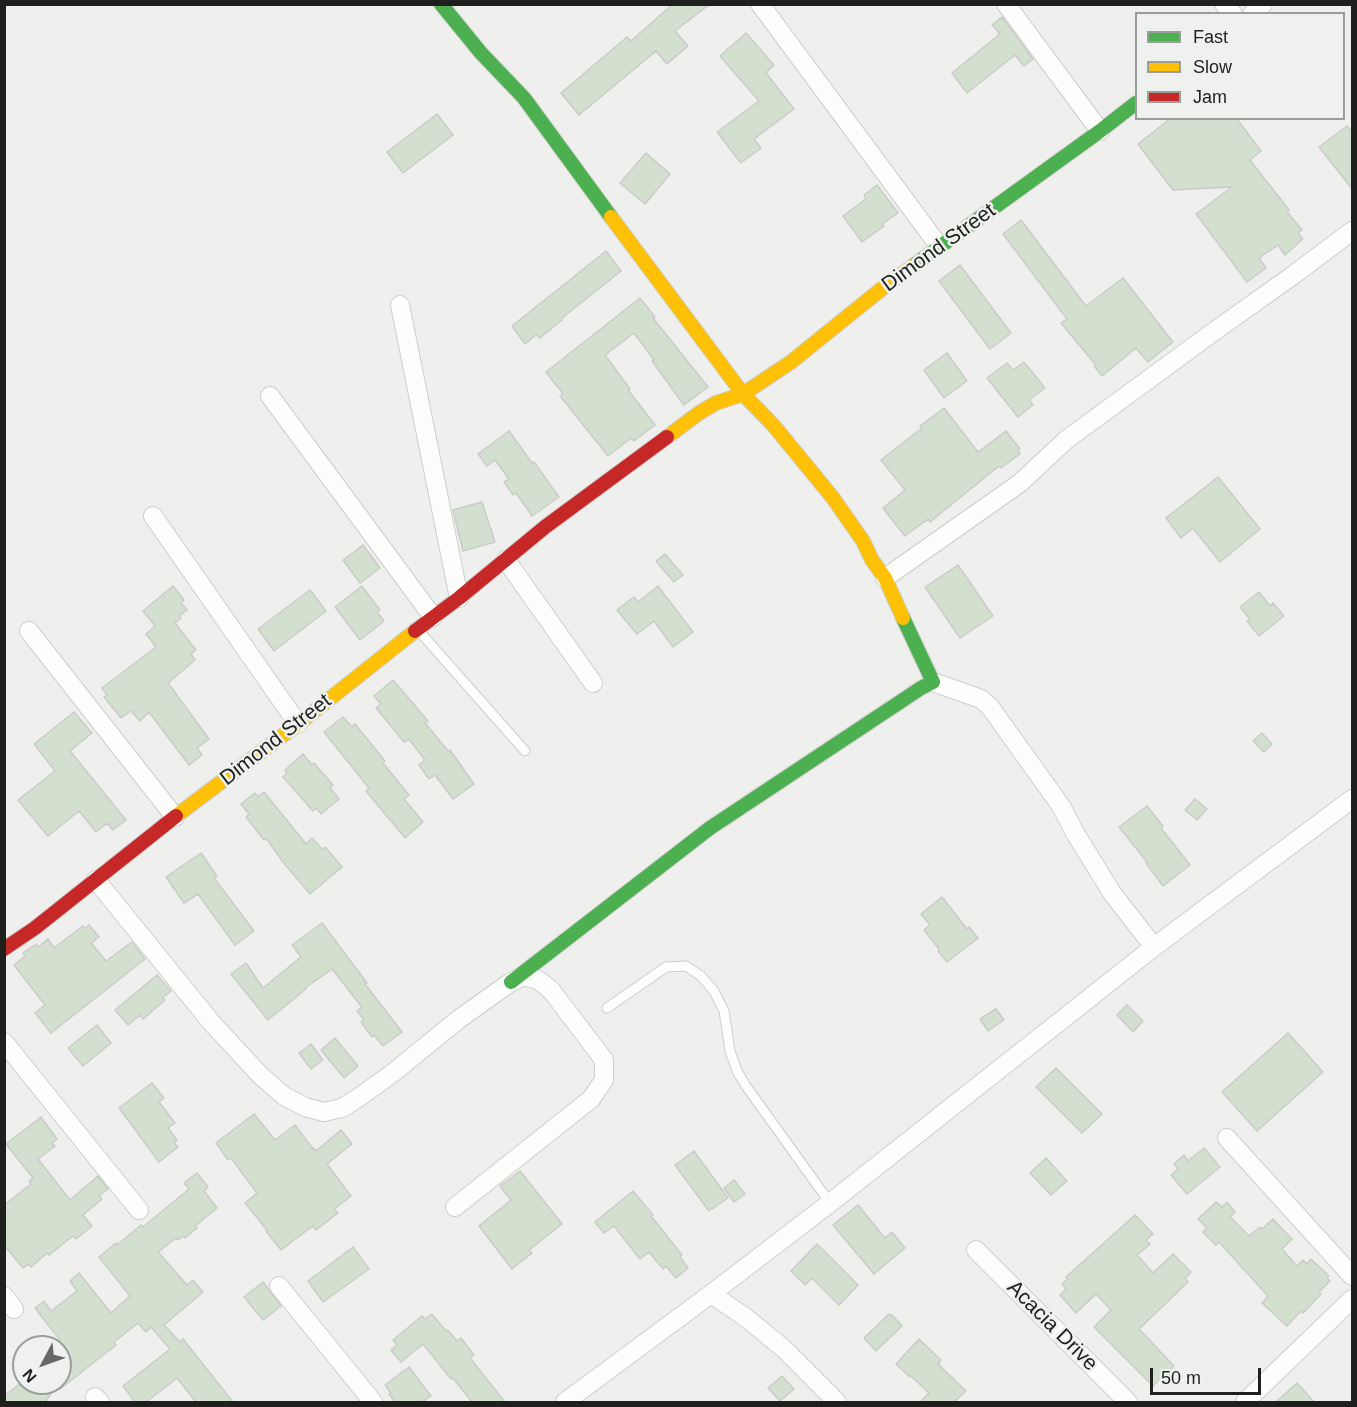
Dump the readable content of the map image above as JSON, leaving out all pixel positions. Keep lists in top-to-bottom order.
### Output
{
  "streets": {
    "street": ["Dimond Street", "Acacia Drive"]
  },
  "legend": ["Fast", "Slow", "Jam"],
  "scale_bar": "50 m",
  "north": "bottom left"
}
